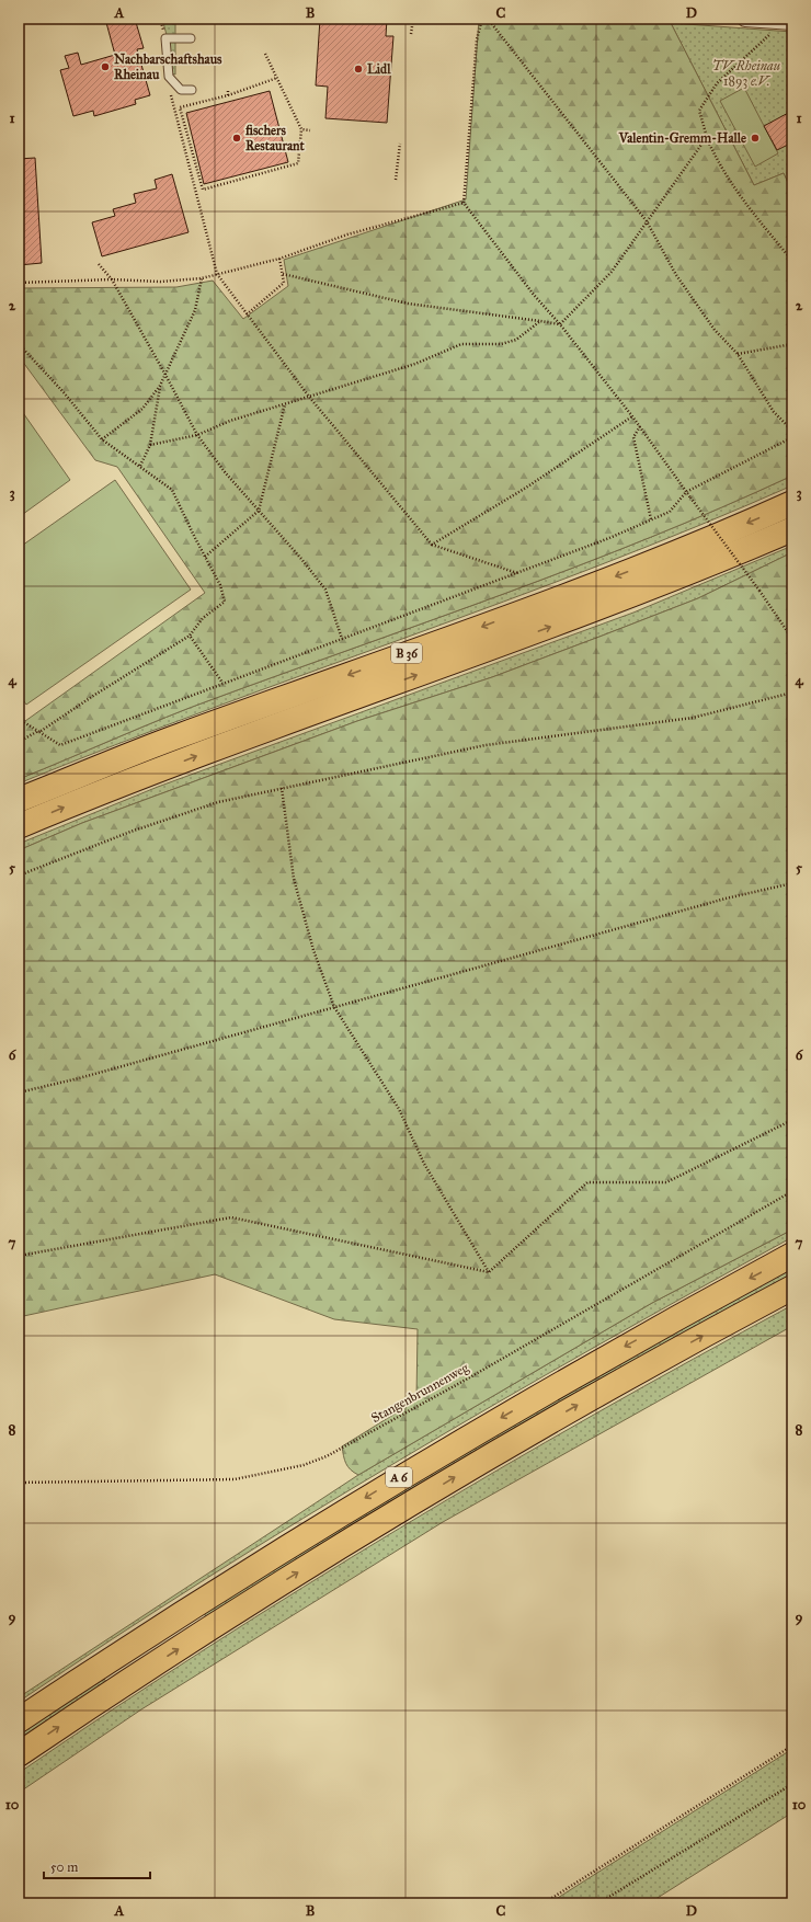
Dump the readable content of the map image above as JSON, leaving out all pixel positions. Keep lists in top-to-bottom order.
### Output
{
  "streets": {
    "highway": ["B 36", "A 6"],
    "path": ["Stangenbrunnenweg"]
  },
  "parks": ["TV Rheinau 1893 e.V."],
  "places": [
    "Nachbarschaftshaus Rheinau",
    "Lidl",
    "fischers Restaurant",
    "Valentin-Gremm-Halle"
  ],
  "scale_bar": "50 m",
  "grid": {
    "columns": [
      "A",
      "B",
      "C",
      "D"
    ],
    "rows": [
      "1",
      "2",
      "3",
      "4",
      "5",
      "6",
      "7",
      "8",
      "9",
      "10"
    ]
  }
}
